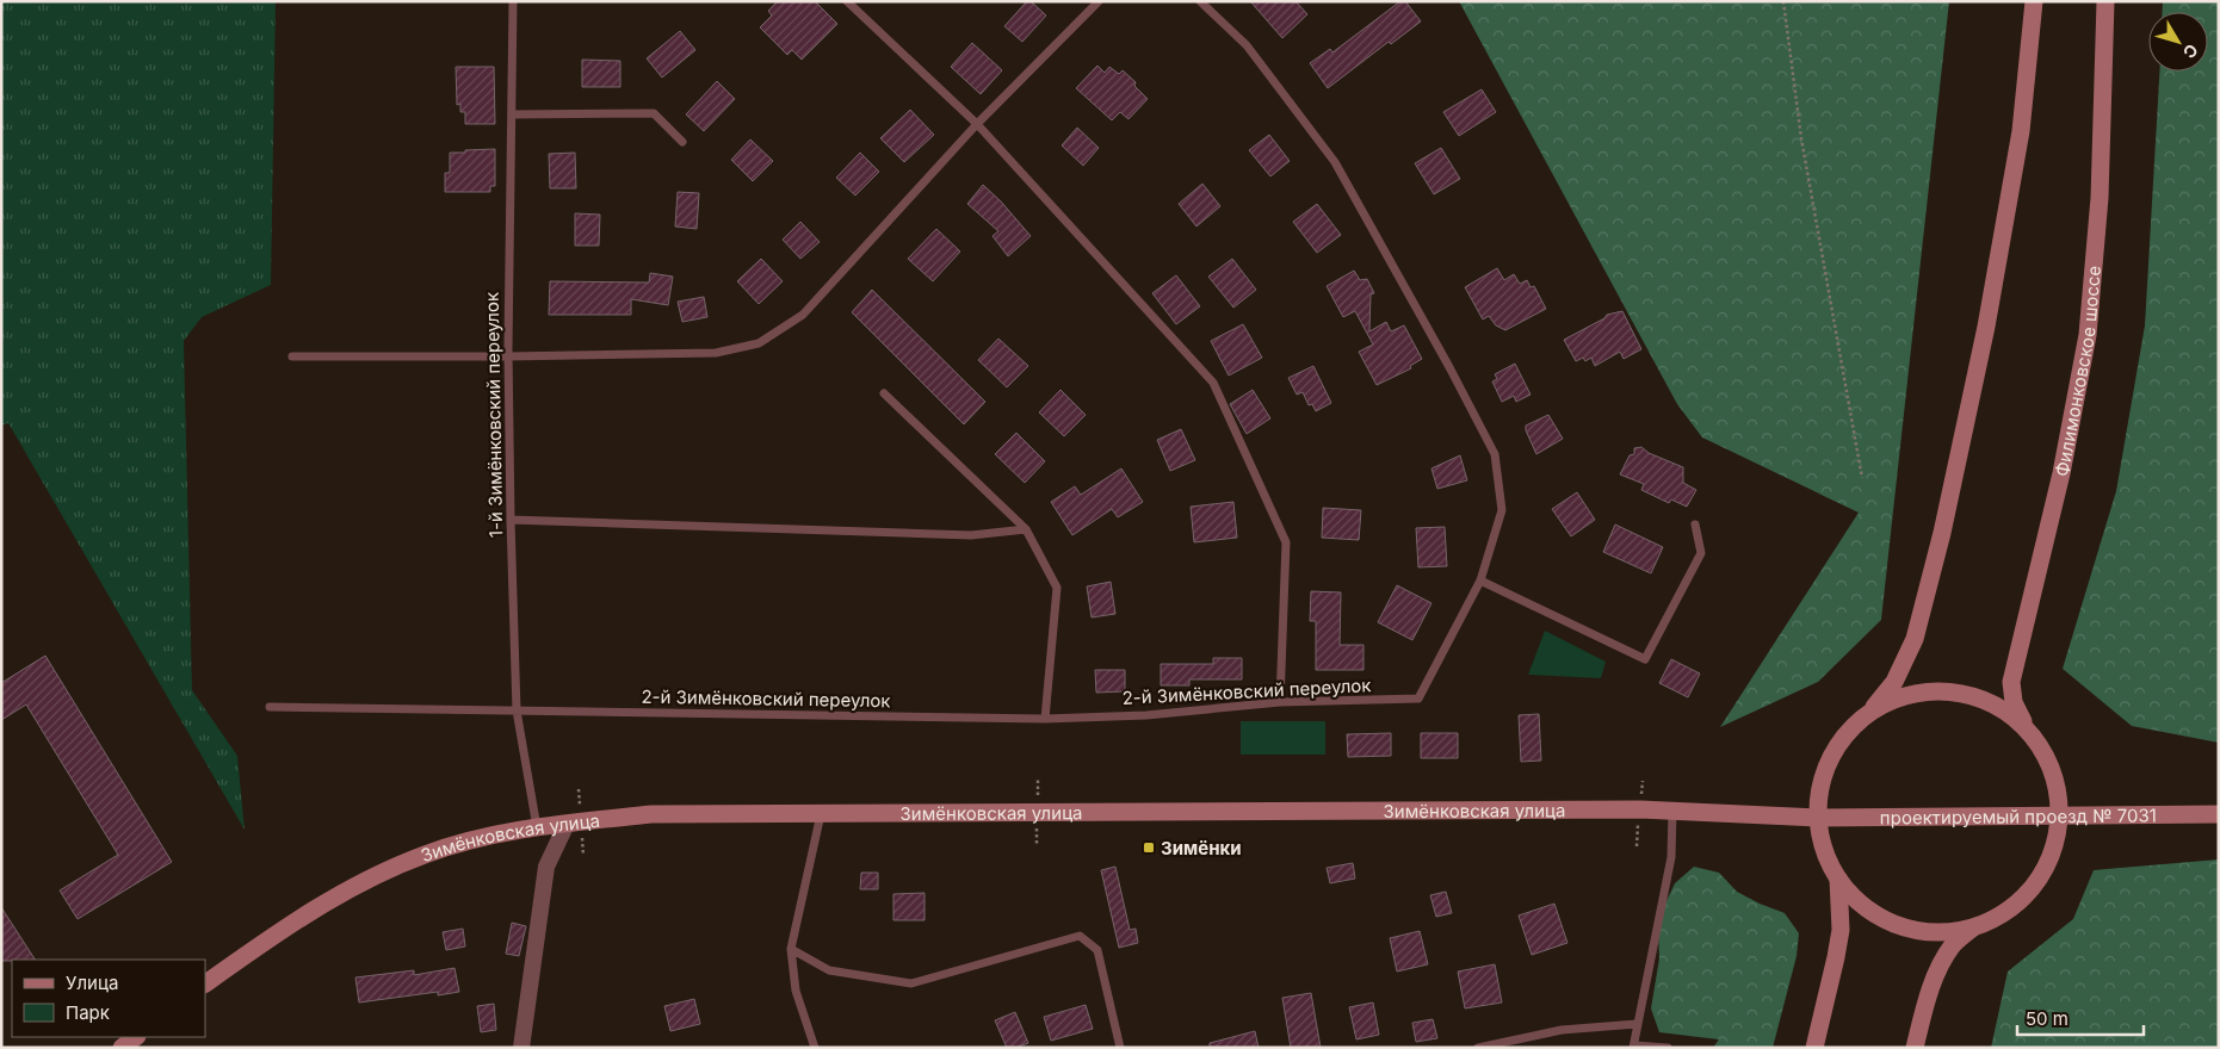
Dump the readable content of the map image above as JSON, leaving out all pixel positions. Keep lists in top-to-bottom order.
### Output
{
  "streets": {
    "main road": ["Филимонковское шоссе", "Зимёнковская улица", "проектируемый проезд № 7031"],
    "lane": ["1-й Зимёнковский переулок", "2-й Зимёнковский переулок"]
  },
  "crossings": [
    ["Филимонковское шоссе", "Зимёнковская улица"],
    ["Филимонковское шоссе", "проектируемый проезд № 7031"],
    ["1-й Зимёнковский переулок", "2-й Зимёнковский переулок"],
    ["1-й Зимёнковский переулок", "Зимёнковская улица"],
    ["Зимёнковская улица", "проектируемый проезд № 7031"]
  ],
  "places": {
    "transit": ["Зимёнки"]
  },
  "legend": ["Улица", "Парк"],
  "scale_bar": "50 m",
  "north": "bottom right"
}
